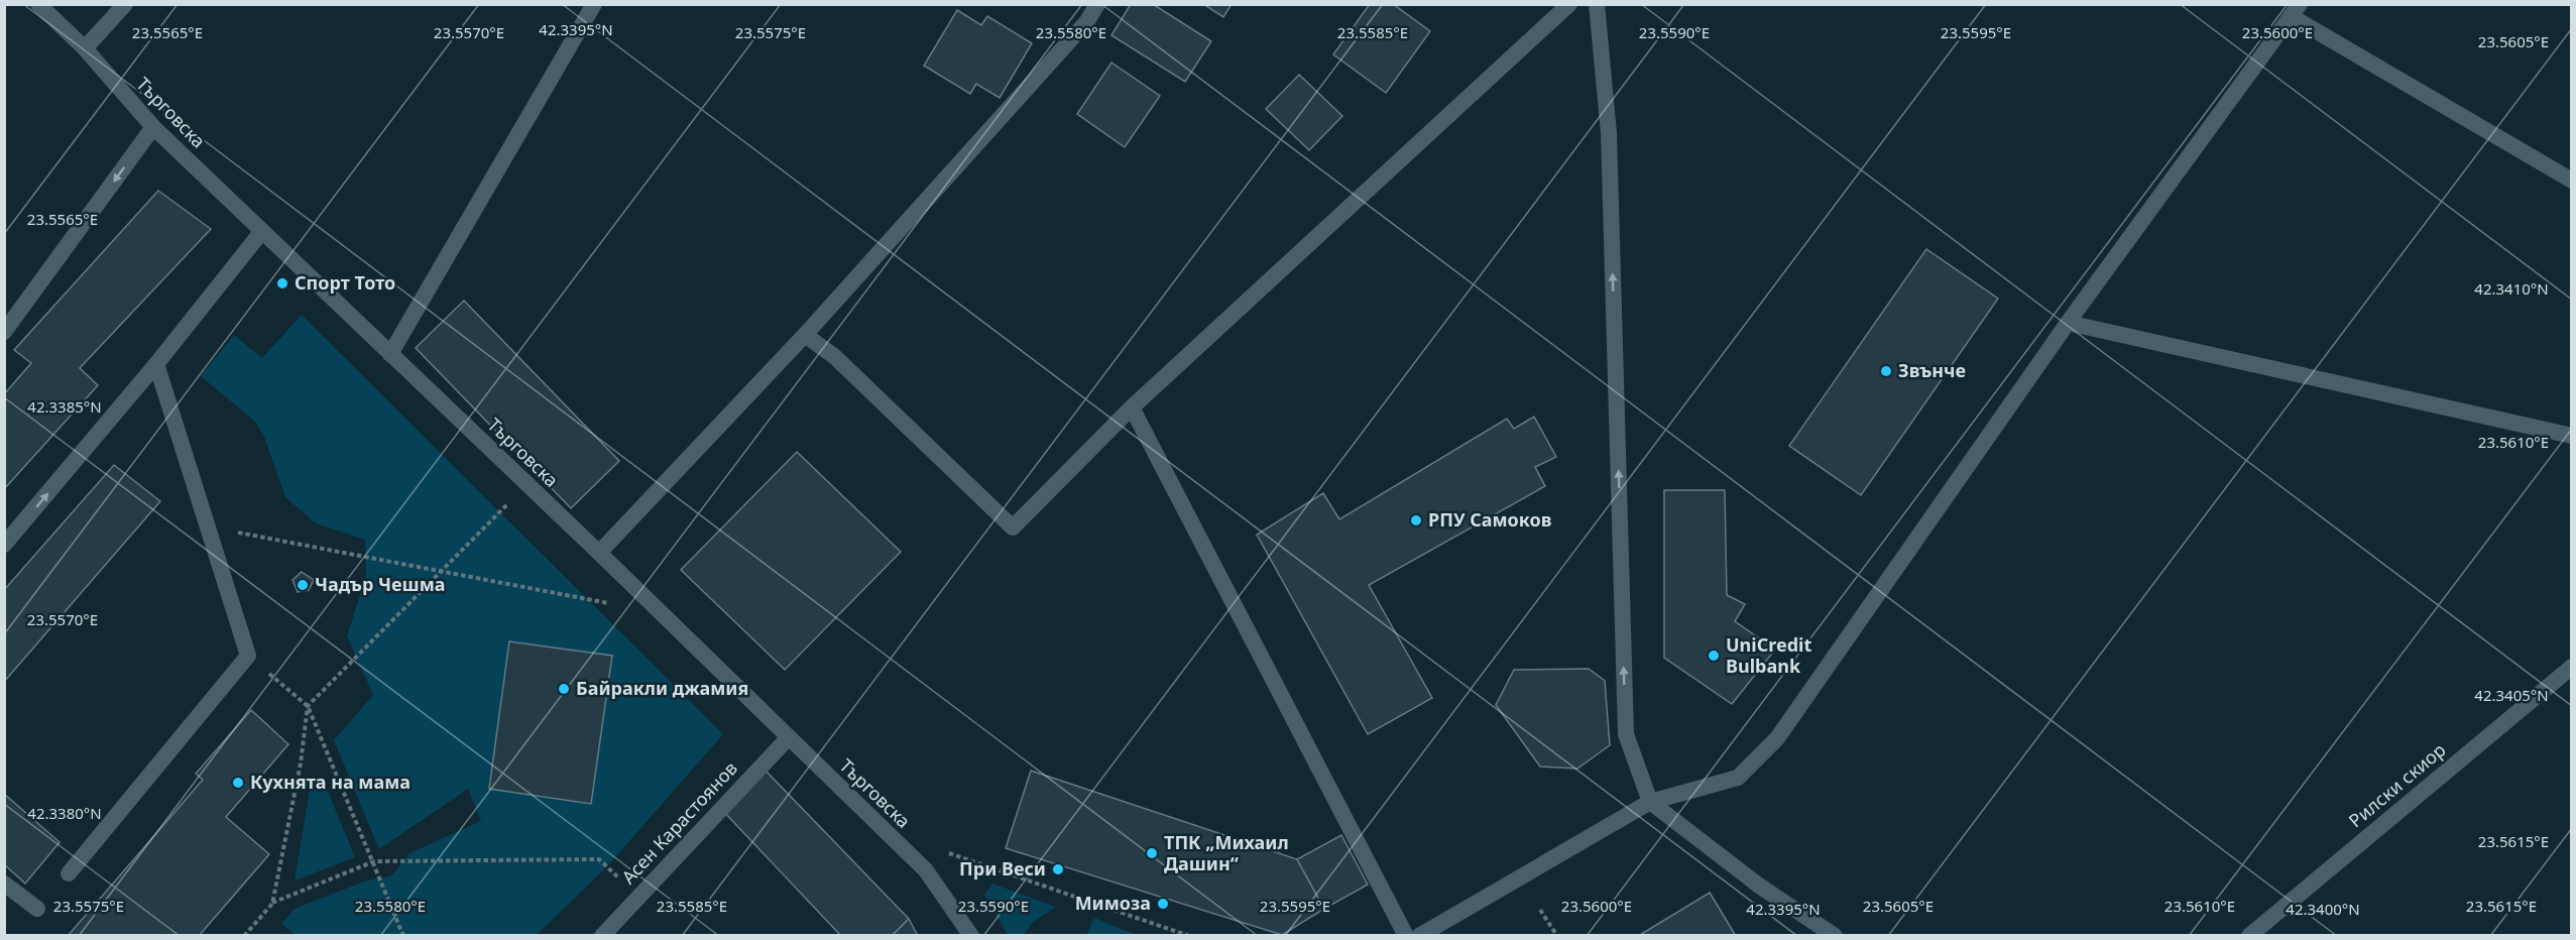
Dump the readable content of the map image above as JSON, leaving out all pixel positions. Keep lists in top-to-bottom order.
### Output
{
  "streets": {
    "street": ["Търговска", "Рилски скиор", "Асен Карастоянов"]
  },
  "crossings": [
    ["Търговска", "Асен Карастоянов"]
  ],
  "places": [
    "Спорт Тото",
    "Звънче",
    "РПУ Самоков",
    "Чадър Чешма",
    "UniCredit Bulbank",
    "Байракли джамия",
    "Кухнята на мама",
    "ТПК „Михаил Дашин“",
    "При Веси",
    "Мимоза"
  ],
  "coordinates": [
    "42.3395°N",
    "23.5565°E",
    "23.5570°E",
    "23.5575°E",
    "23.5580°E",
    "23.5585°E",
    "23.5590°E",
    "23.5595°E",
    "23.5600°E",
    "23.5605°E",
    "42.3410°N",
    "42.3385°N",
    "23.5610°E",
    "42.3405°N",
    "42.3380°N",
    "23.5615°E",
    "42.3400°N"
  ]
}
